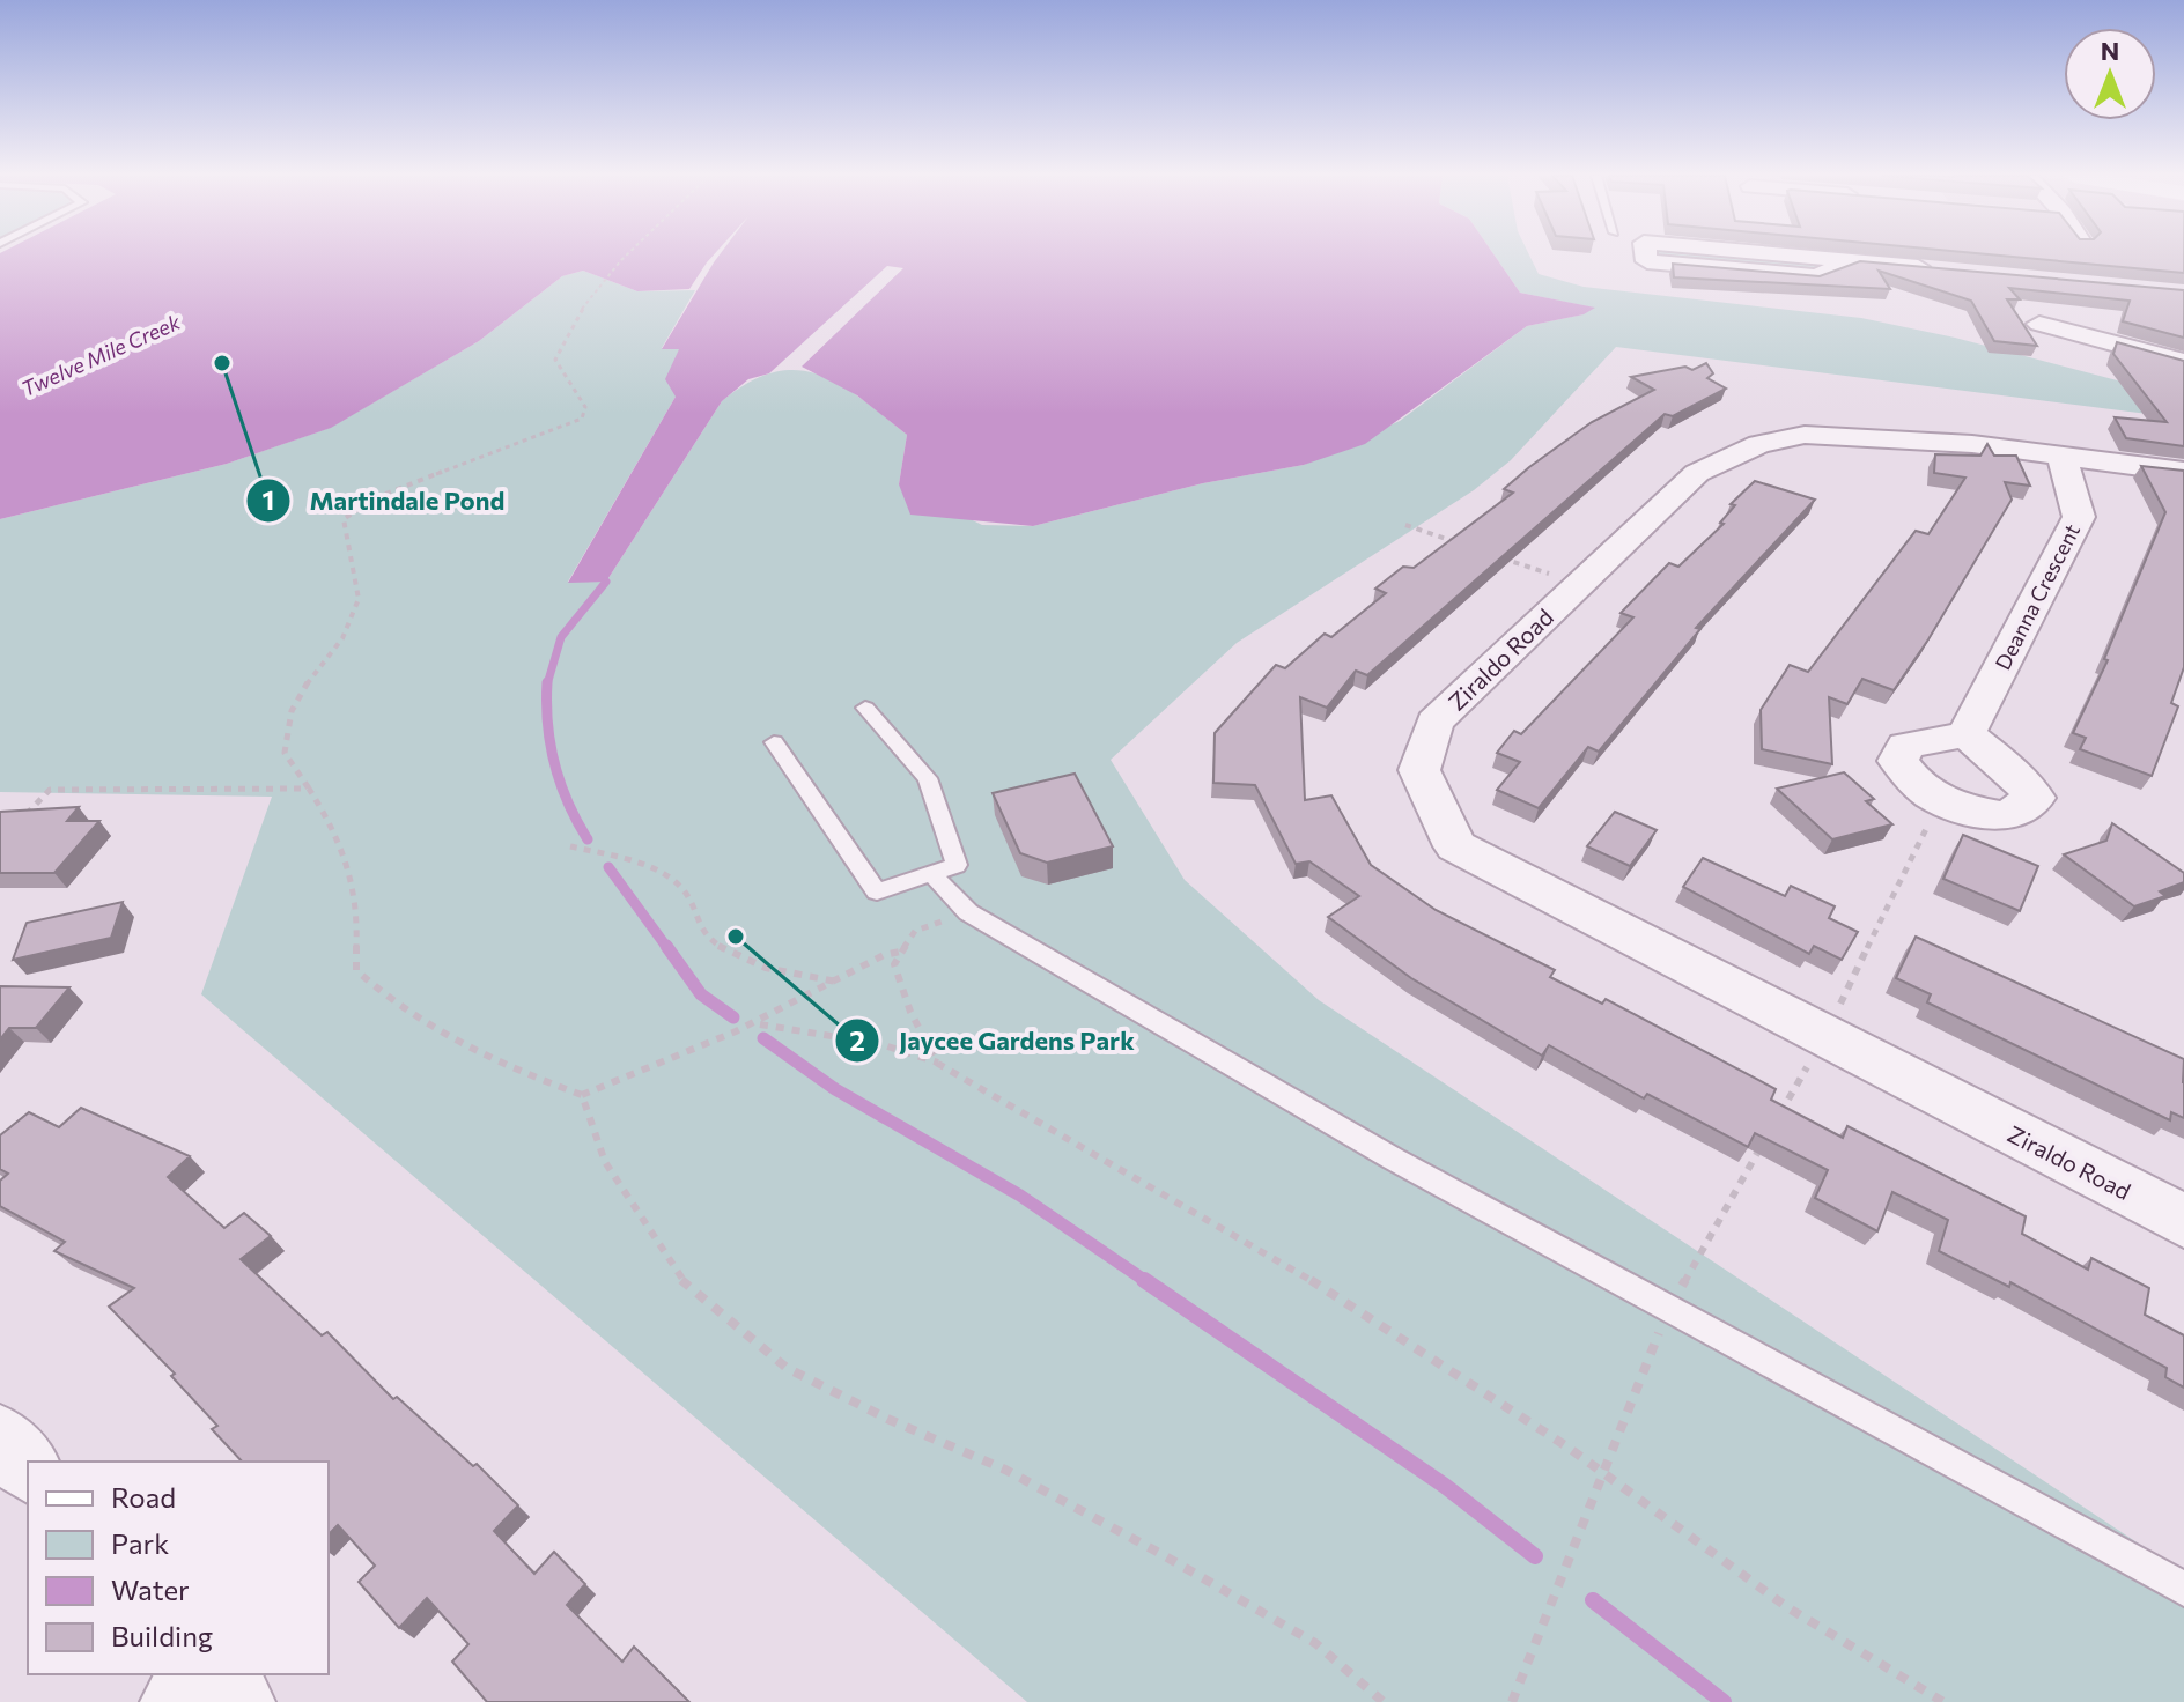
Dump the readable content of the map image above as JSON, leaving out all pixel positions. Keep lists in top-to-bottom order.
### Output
{
  "streets": {
    "street": ["Deanna Crescent", "Ziraldo Road"]
  },
  "crossings": [
    ["Deanna Crescent", "Ziraldo Road"]
  ],
  "water": ["Twelve Mile Creek"],
  "places": ["Martindale Pond", "Jaycee Gardens Park"],
  "legend": [
    "Road",
    "Park",
    "Water",
    "Building"
  ],
  "north": "top"
}
